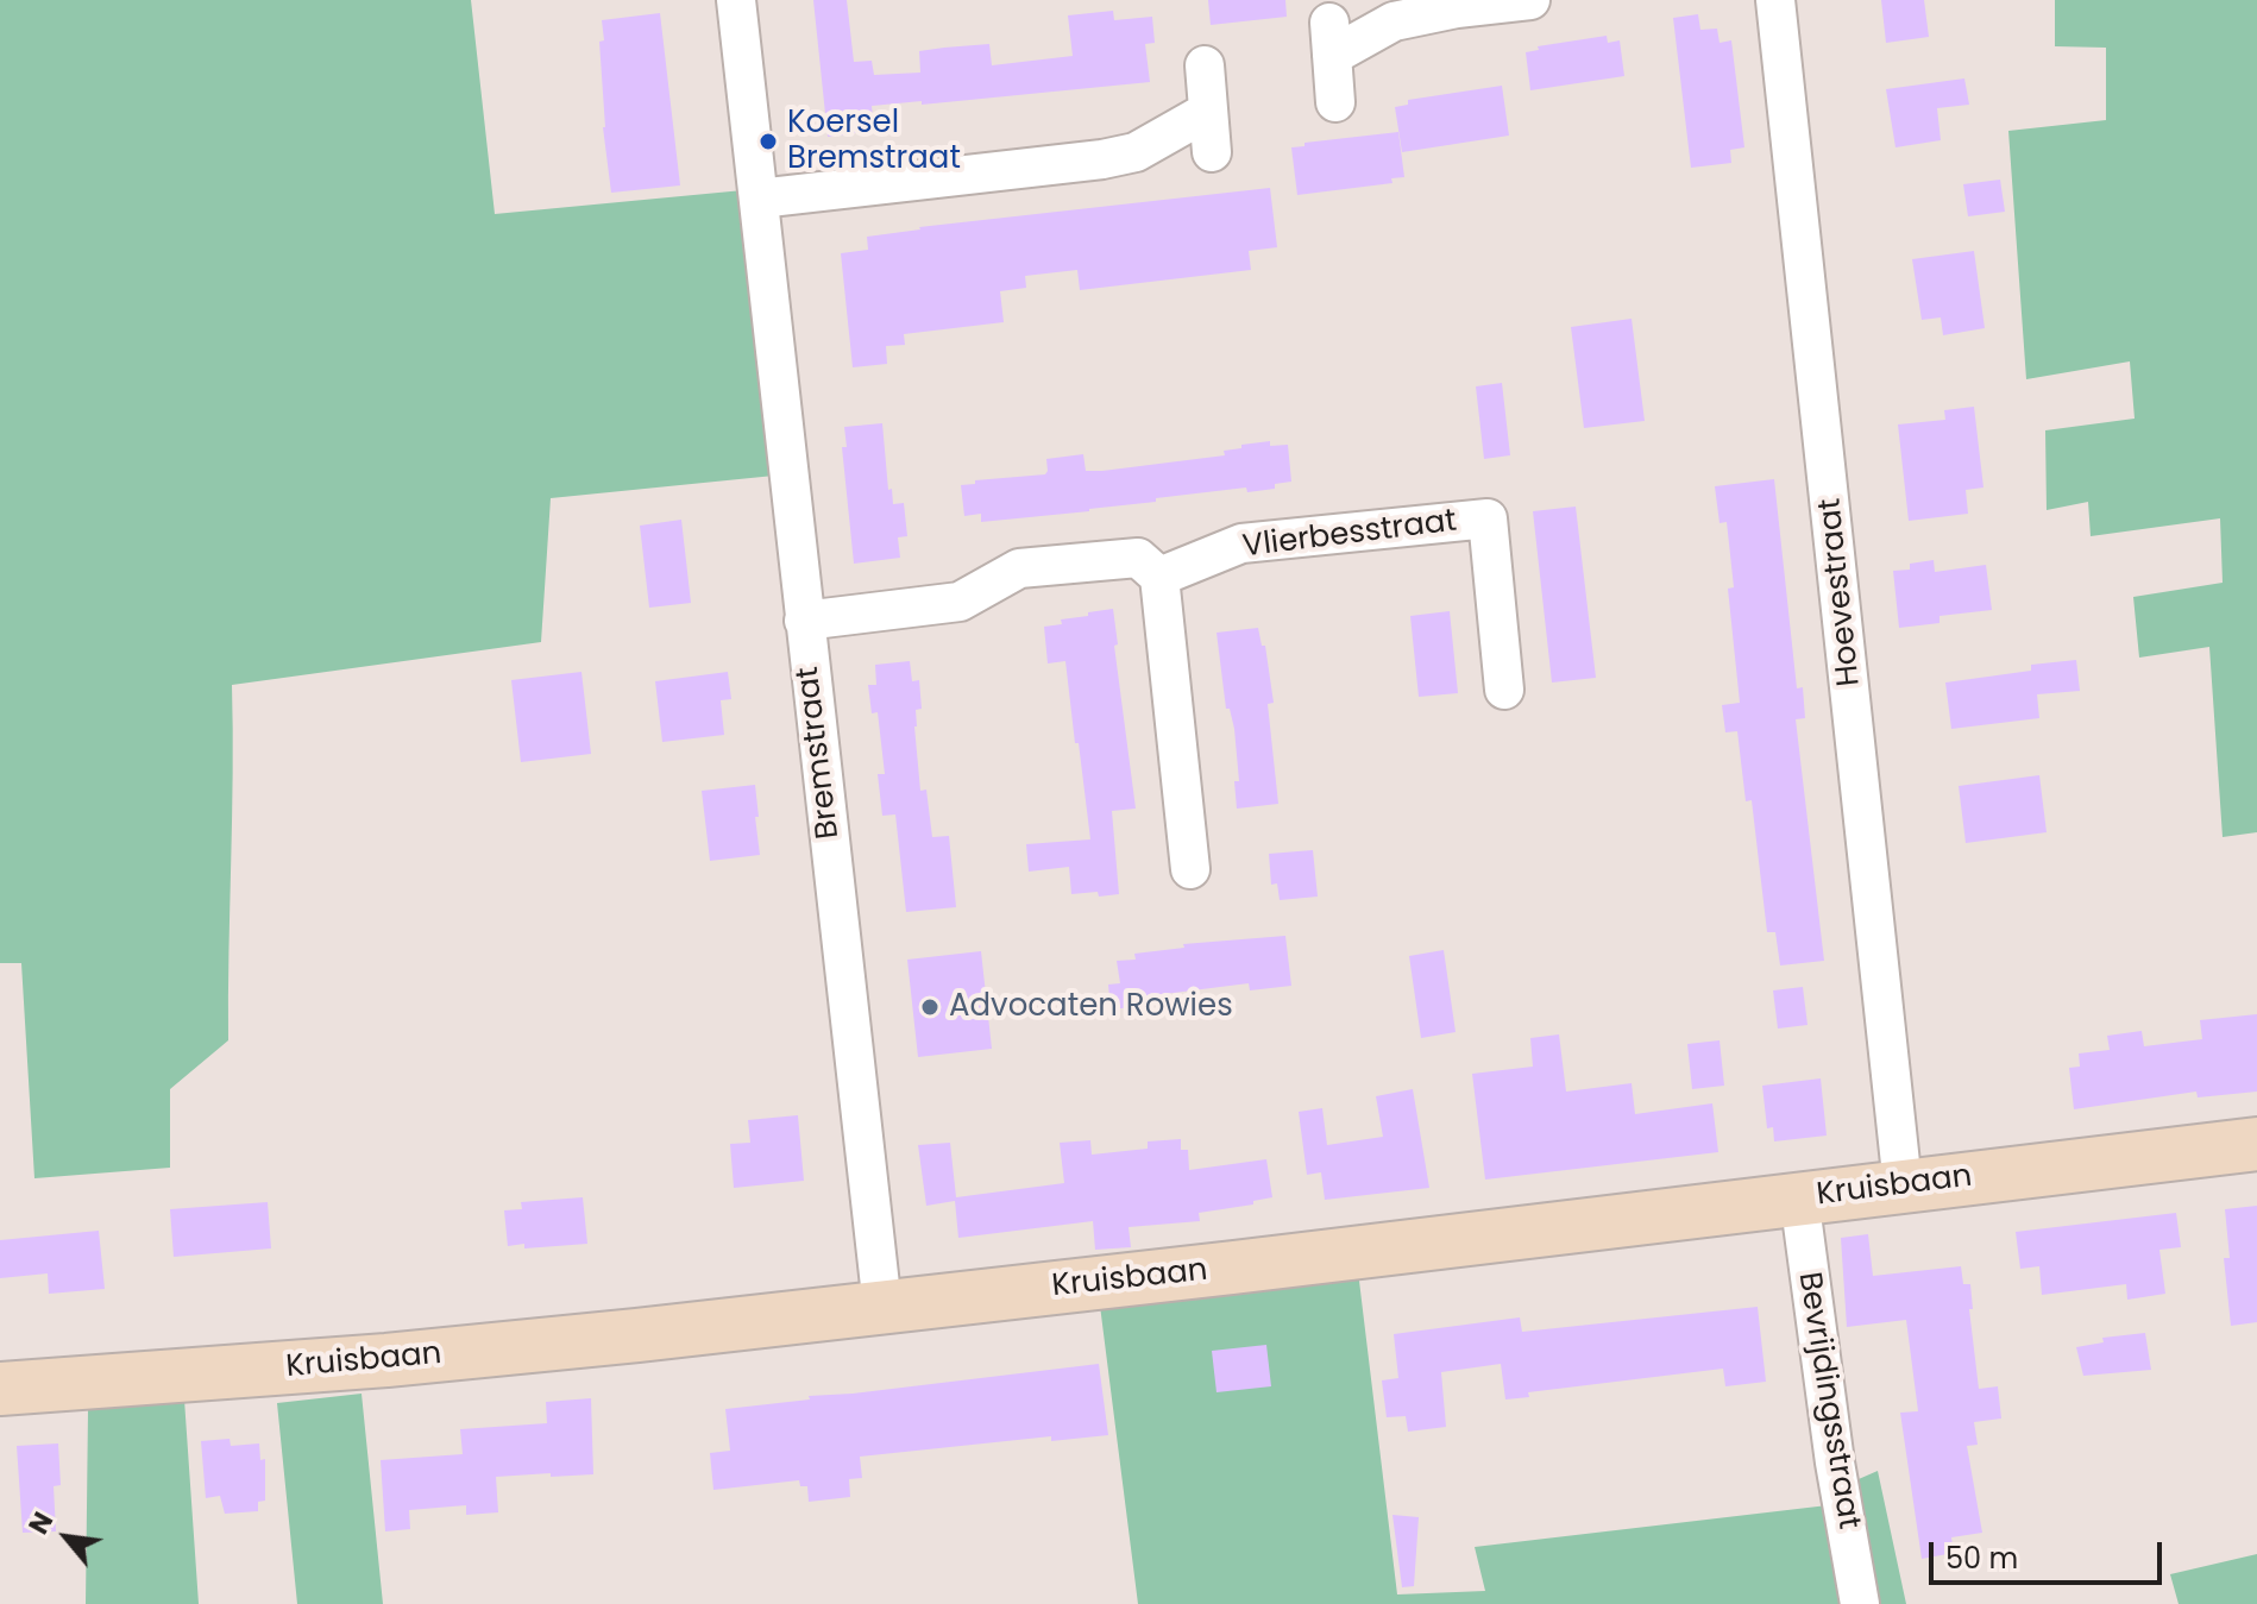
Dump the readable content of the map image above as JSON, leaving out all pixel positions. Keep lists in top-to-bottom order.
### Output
{
  "streets": {
    "street": [
      "Vlierbesstraat",
      "Hoevestraat",
      "Bremstraat",
      "Kruisbaan",
      "Bevrijdingsstraat"
    ]
  },
  "crossings": [
    ["Hoevestraat", "Kruisbaan"],
    ["Bremstraat", "Kruisbaan"],
    ["Kruisbaan", "Bevrijdingsstraat"]
  ],
  "places": ["Koersel Bremstraat", "Advocaten Rowies"],
  "scale_bar": "50 m",
  "north": "top left"
}
